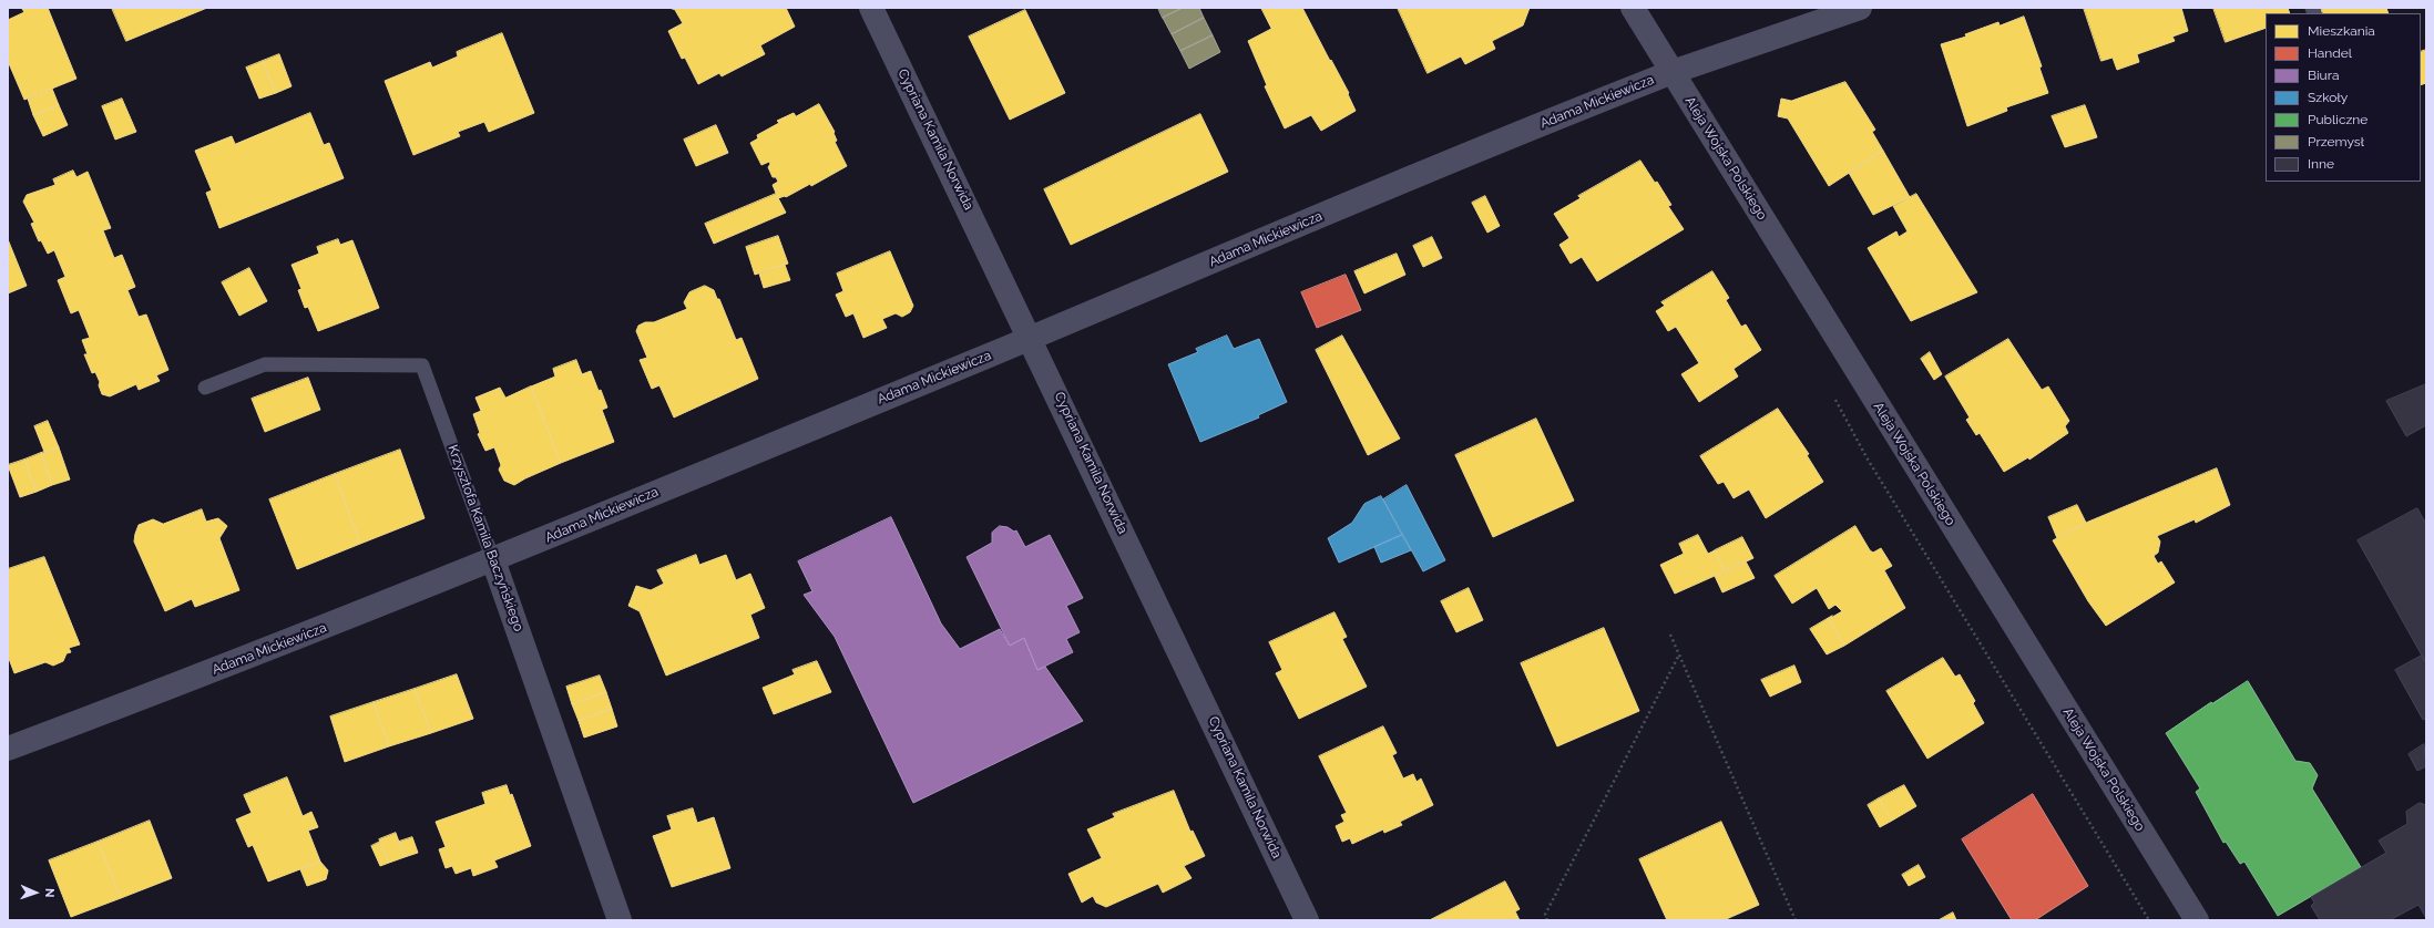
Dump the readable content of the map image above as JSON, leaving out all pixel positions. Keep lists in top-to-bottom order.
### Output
{
  "streets": {
    "street": [
      "Adama Mickiewicza",
      "Cypriana Kamila Norwida",
      "Aleja Wojska Polskiego",
      "Krzysztofa Kamila Baczyńskiego"
    ]
  },
  "crossings": [
    ["Adama Mickiewicza", "Cypriana Kamila Norwida"],
    ["Adama Mickiewicza", "Aleja Wojska Polskiego"],
    ["Adama Mickiewicza", "Krzysztofa Kamila Baczyńskiego"]
  ],
  "legend": [
    "Mieszkania",
    "Handel",
    "Biura",
    "Szkoły",
    "Publiczne",
    "Przemysł",
    "Inne"
  ],
  "north": "right"
}
